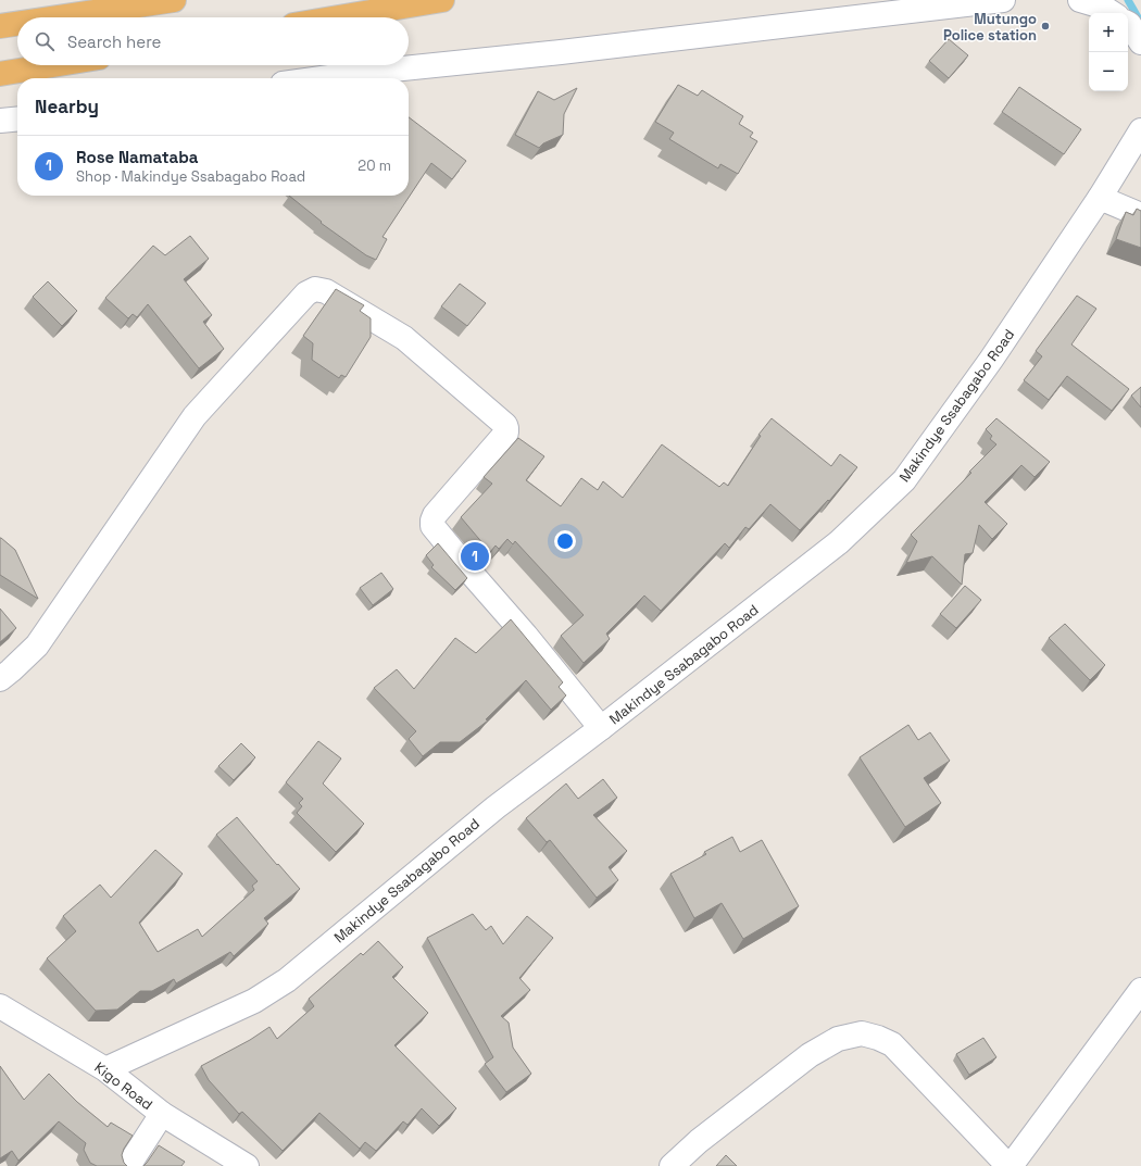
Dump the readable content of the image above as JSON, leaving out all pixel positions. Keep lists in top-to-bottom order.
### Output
{
  "streets": {
    "street": ["Makindye Ssabagabo Road", "Kigo Road"]
  },
  "crossings": [
    ["Makindye Ssabagabo Road", "Kigo Road"]
  ],
  "places": ["Mutungo Police station"],
  "page": {
    "map_buttons": ["+", "−"],
    "search": "Search here",
    "heading": "Nearby",
    "list": [
      {
        "mark": "1",
        "name": "Rose Namataba",
        "note": "Shop · Makindye Ssabagabo Road",
        "value": "20 m"
      }
    ],
    "pins": "1"
  }
}
